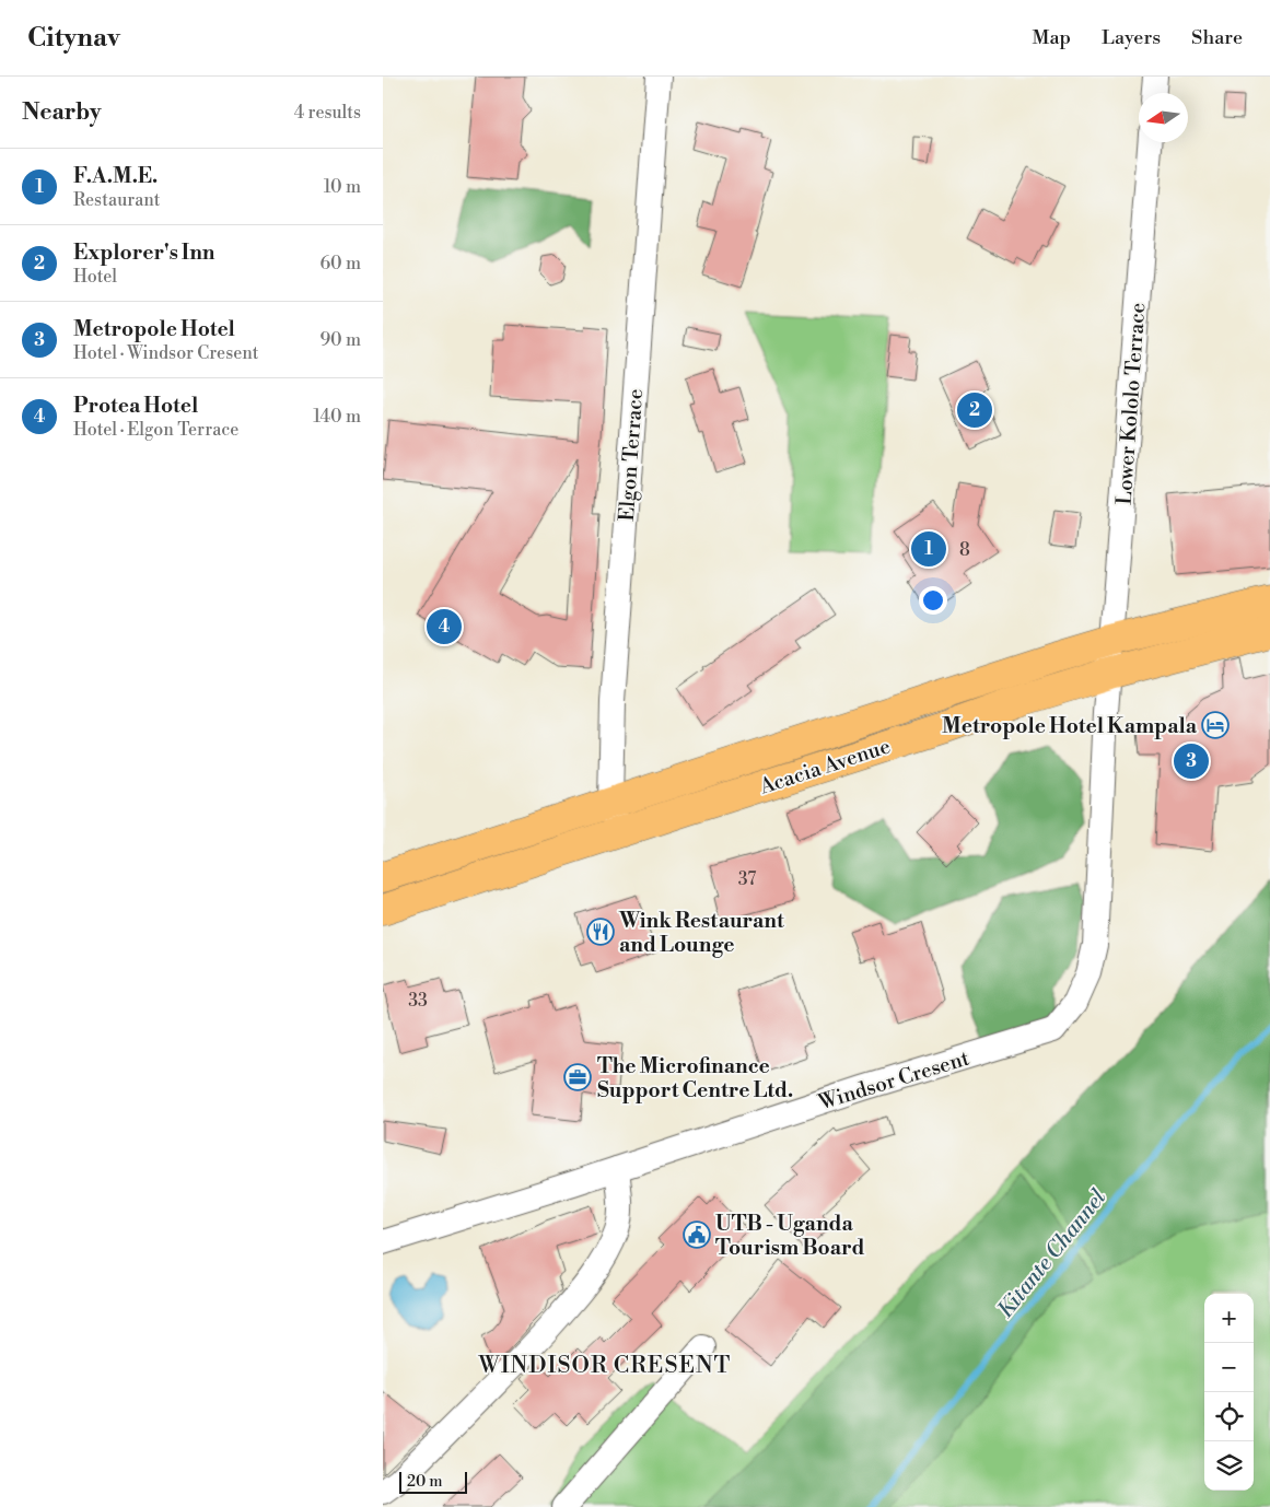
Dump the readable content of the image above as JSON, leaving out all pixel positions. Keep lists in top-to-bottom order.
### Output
{
  "streets": {
    "main road": ["Acacia Avenue"],
    "street": ["Lower Kololo Terrace", "Elgon Terrace", "Windsor Cresent"]
  },
  "crossings": [
    ["Lower Kololo Terrace", "Acacia Avenue"],
    ["Lower Kololo Terrace", "Windsor Cresent"],
    ["Elgon Terrace", "Acacia Avenue"],
    ["Acacia Avenue", "Windsor Cresent"]
  ],
  "districts": ["WINDISOR CRESENT"],
  "water": ["Kitante Channel"],
  "places": {
    "hotel": ["Metropole Hotel Kampala"],
    "restaurant": ["Wink Restaurant and Lounge"],
    "office": ["The Microfinance Support Centre Ltd."],
    "public building": ["UTB - Uganda Tourism Board"]
  },
  "house_numbers": ["8", "37", "33"],
  "scale_bar": "20 m",
  "north": "left",
  "page": {
    "header": "Citynav",
    "nav": ["Map", "Layers", "Share"],
    "heading": ["Nearby", "4 results"],
    "list": [
      {
        "mark": "1",
        "name": "F.A.M.E.",
        "note": "Restaurant",
        "value": "10 m"
      },
      {
        "mark": "2",
        "name": "Explorer's Inn",
        "note": "Hotel",
        "value": "60 m"
      },
      {
        "mark": "3",
        "name": "Metropole Hotel",
        "note": "Hotel · Windsor Cresent",
        "value": "90 m"
      },
      {
        "mark": "4",
        "name": "Protea Hotel",
        "note": "Hotel · Elgon Terrace",
        "value": "140 m"
      }
    ],
    "pins": [
      "2",
      "1",
      "4",
      "3"
    ],
    "map_buttons": ["+", "−"],
    "scale": "20 m"
  }
}
